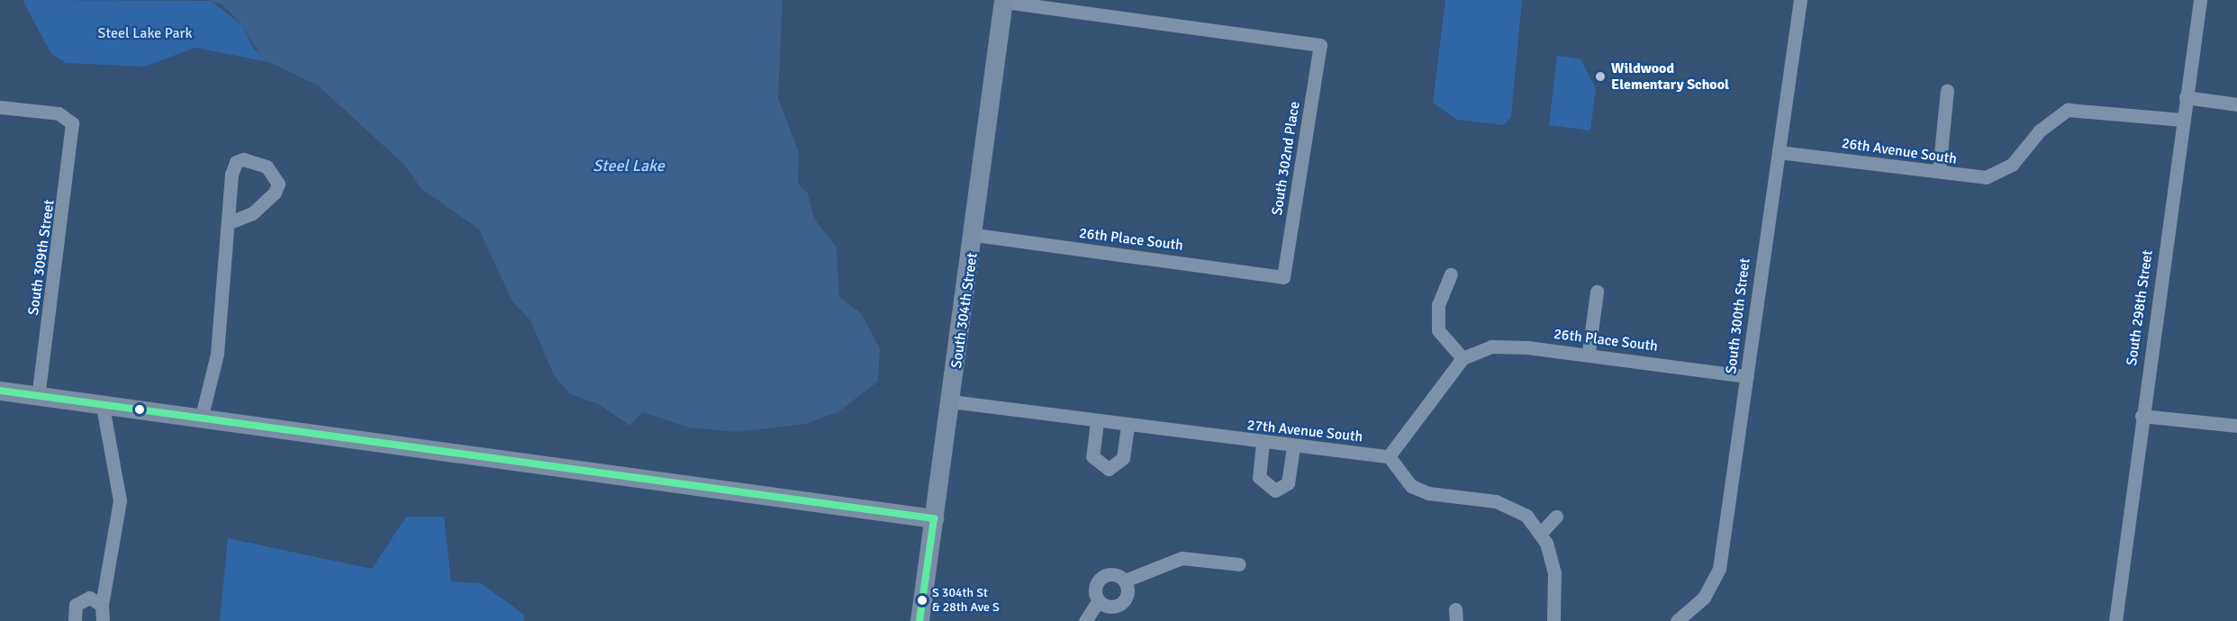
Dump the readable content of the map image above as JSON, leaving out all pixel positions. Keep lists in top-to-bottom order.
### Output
{
  "streets": {
    "street": [
      "26th Avenue South",
      "South 302nd Place",
      "26th Place South",
      "South 309th Street",
      "South 298th Street",
      "South 304th Street",
      "South 300th Street",
      "27th Avenue South"
    ]
  },
  "crossings": [
    ["26th Avenue South", "South 298th Street"],
    ["26th Avenue South", "South 300th Street"],
    ["South 302nd Place", "26th Place South"],
    ["South 302nd Place", "South 304th Street"],
    ["26th Place South", "South 304th Street"],
    ["26th Place South", "South 300th Street"],
    ["South 304th Street", "27th Avenue South"]
  ],
  "water": ["Steel Lake"],
  "parks": ["Steel Lake Park"],
  "places": ["Wildwood Elementary School", "S 304th St & 28th Ave S"]
}
